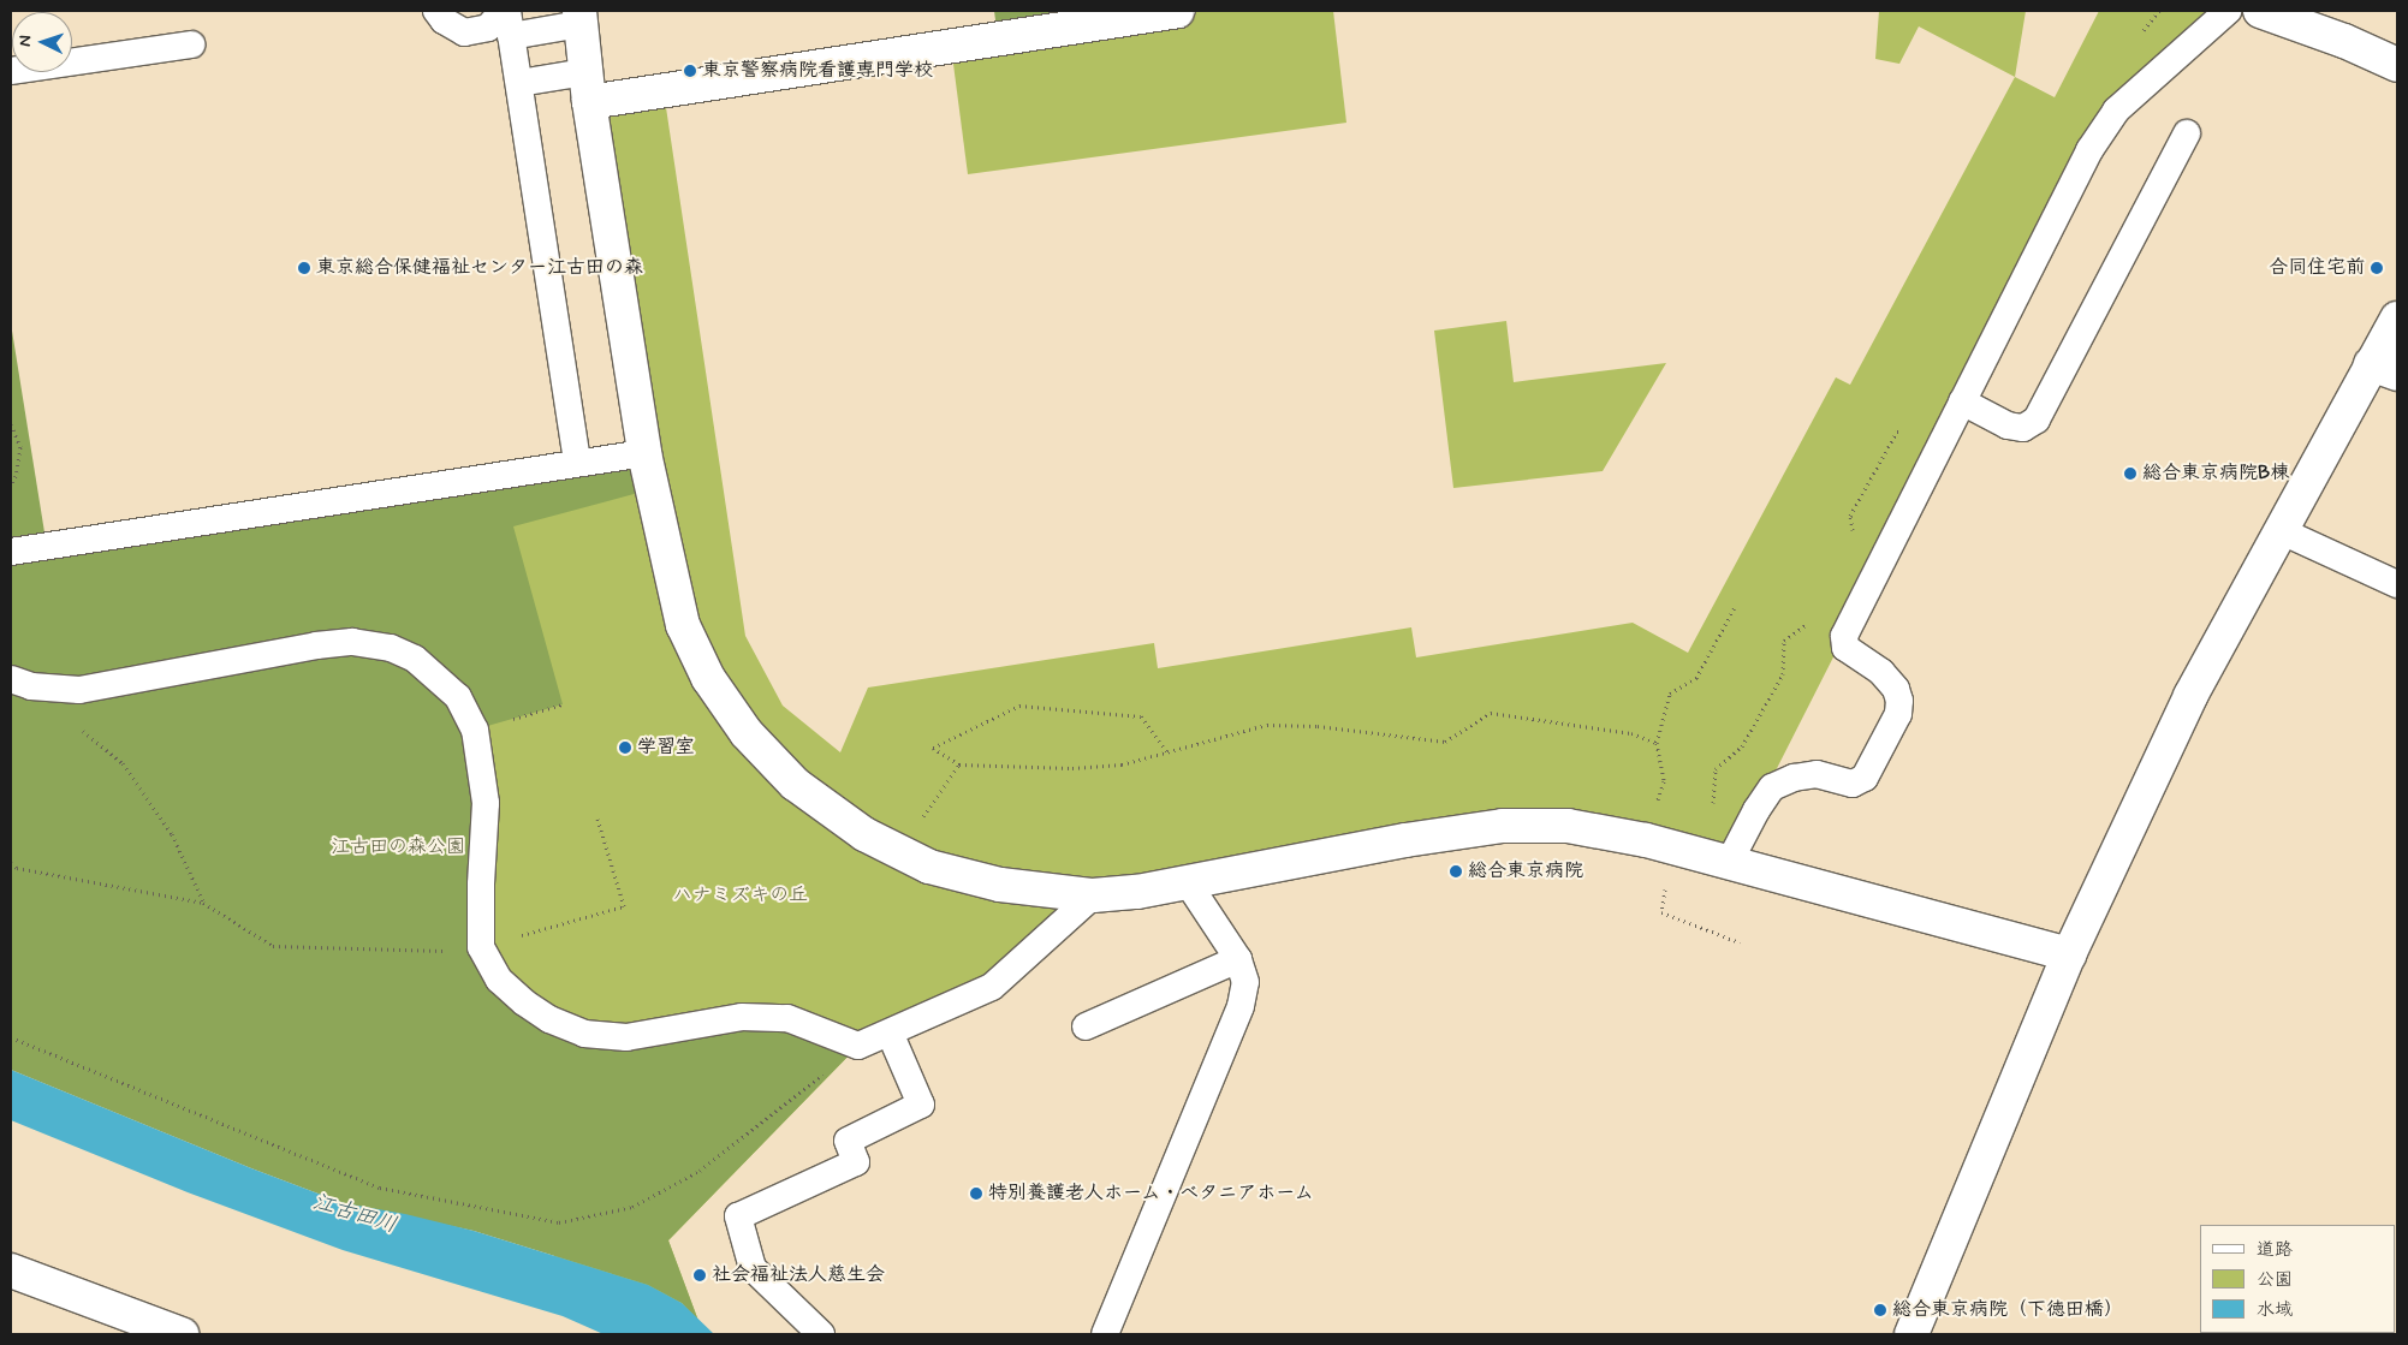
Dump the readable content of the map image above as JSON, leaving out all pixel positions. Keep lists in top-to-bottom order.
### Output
{
  "water": ["江古田川"],
  "parks": ["江古田の森公園", "ハナミズキの丘"],
  "places": [
    "東京警察病院看護専門学校",
    "東京総合保健福祉センター江古田の森",
    "合同住宅前",
    "総合東京病院B棟",
    "学習室",
    "総合東京病院",
    "特別養護老人ホーム・ベタニアホーム",
    "社会福祉法人慈生会",
    "総合東京病院（下徳田橋）"
  ],
  "legend": ["道路", "公園", "水域"],
  "north": "left"
}
